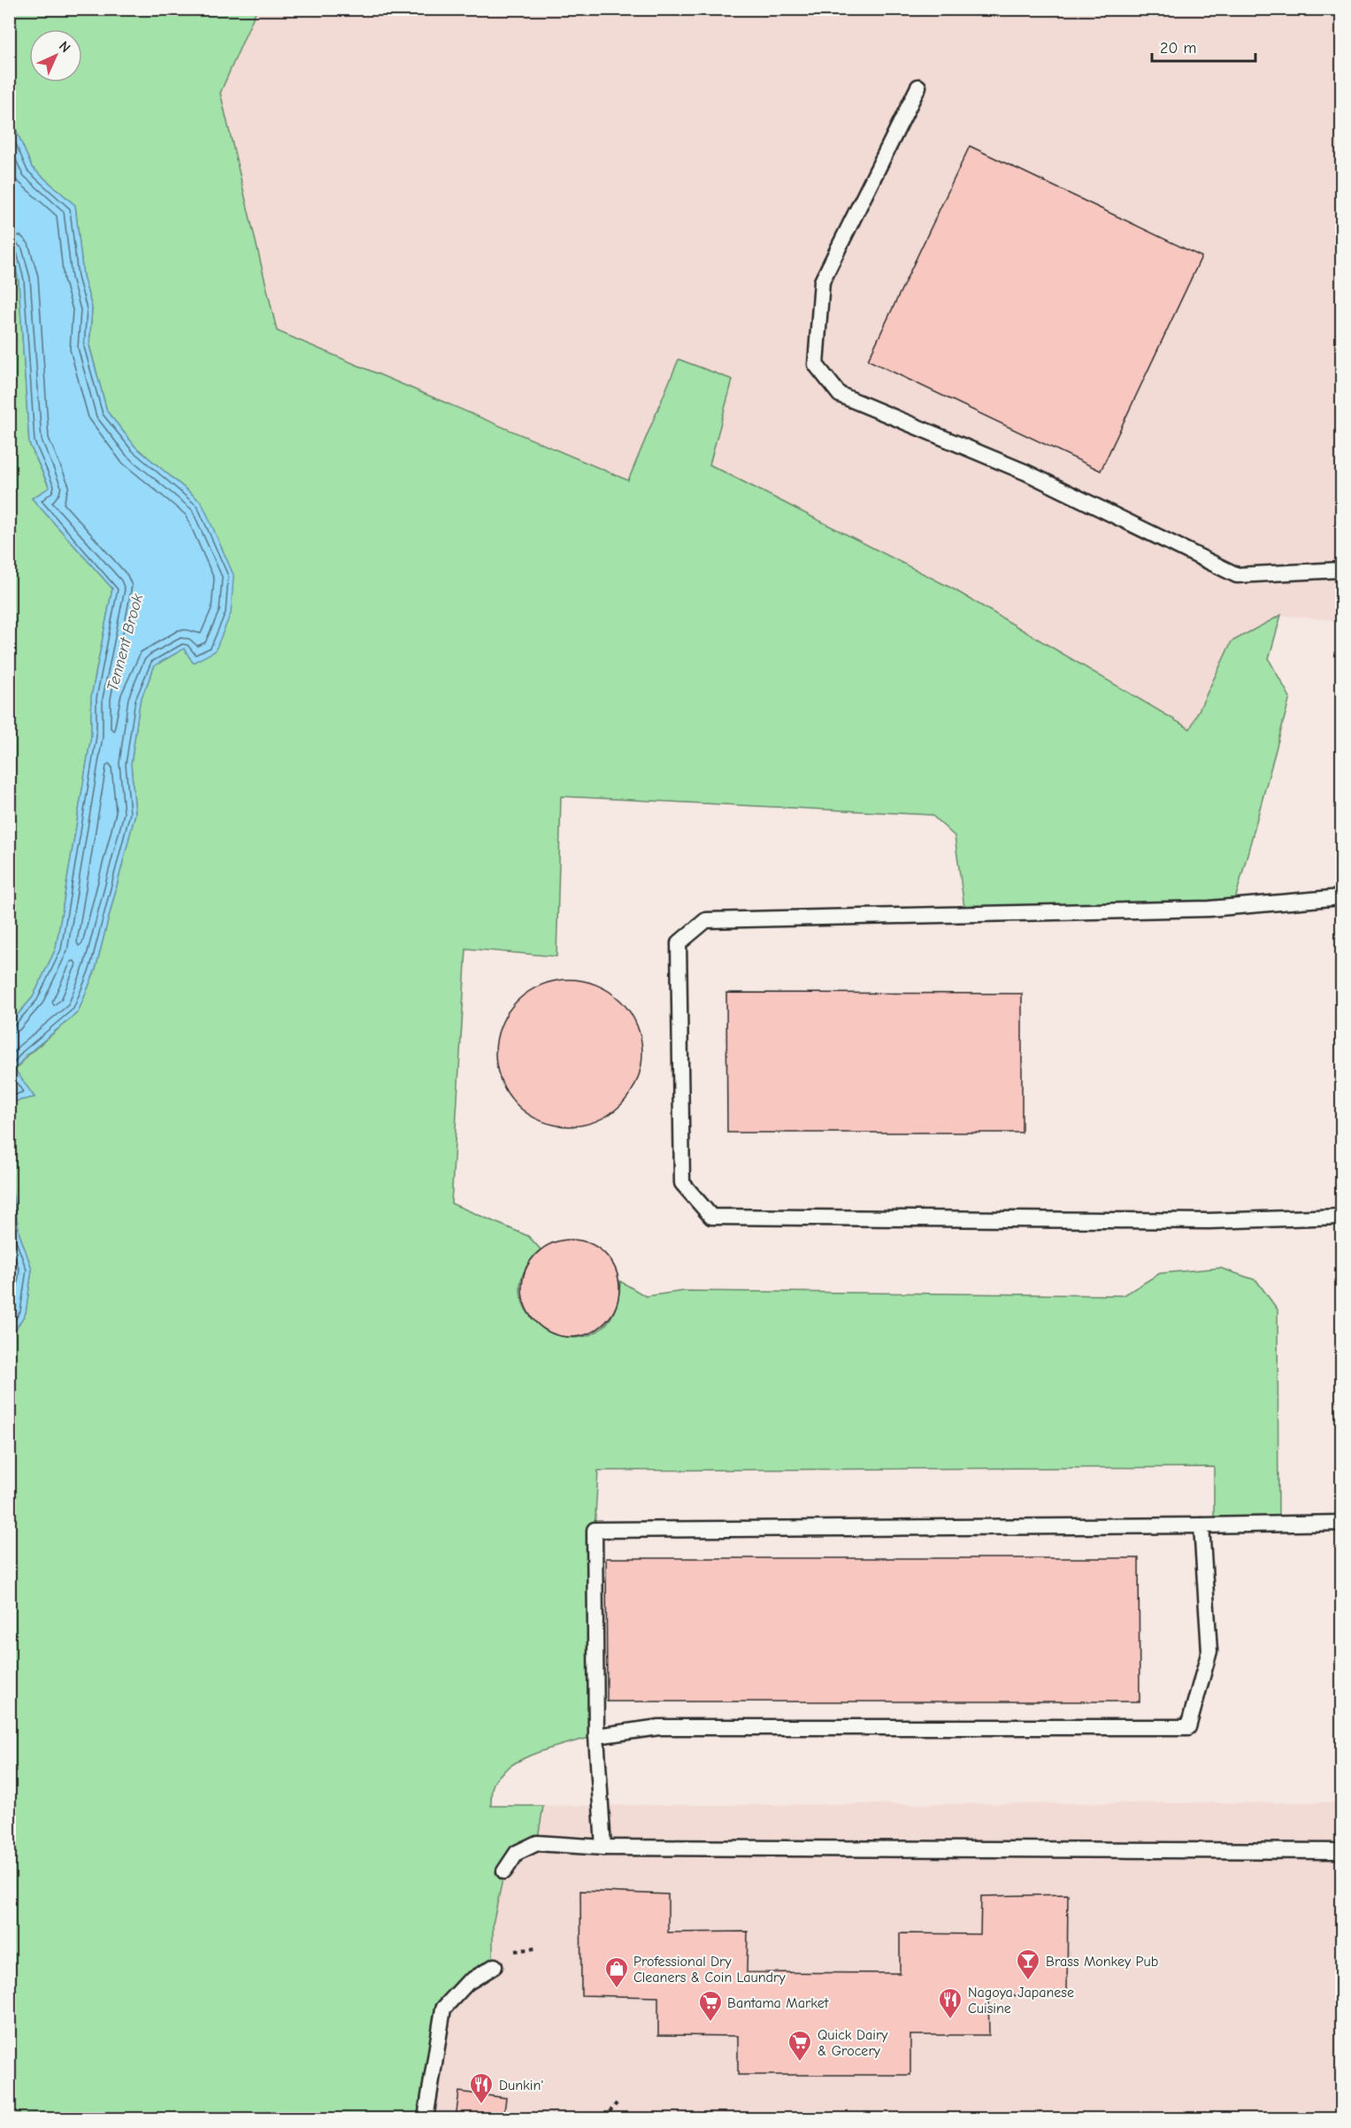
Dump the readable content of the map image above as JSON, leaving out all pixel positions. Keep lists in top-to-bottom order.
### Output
{
  "water": ["Tennent Brook"],
  "places": {
    "bar": ["Brass Monkey Pub"],
    "shop": ["Professional Dry Cleaners & Coin Laundry"],
    "restaurant": ["Nagoya Japanese Cuisine", "Dunkin'"],
    "supermarket": ["Bantama Market", "Quick Dairy & Grocery"]
  },
  "scale_bar": "20 m",
  "north": "top right"
}
